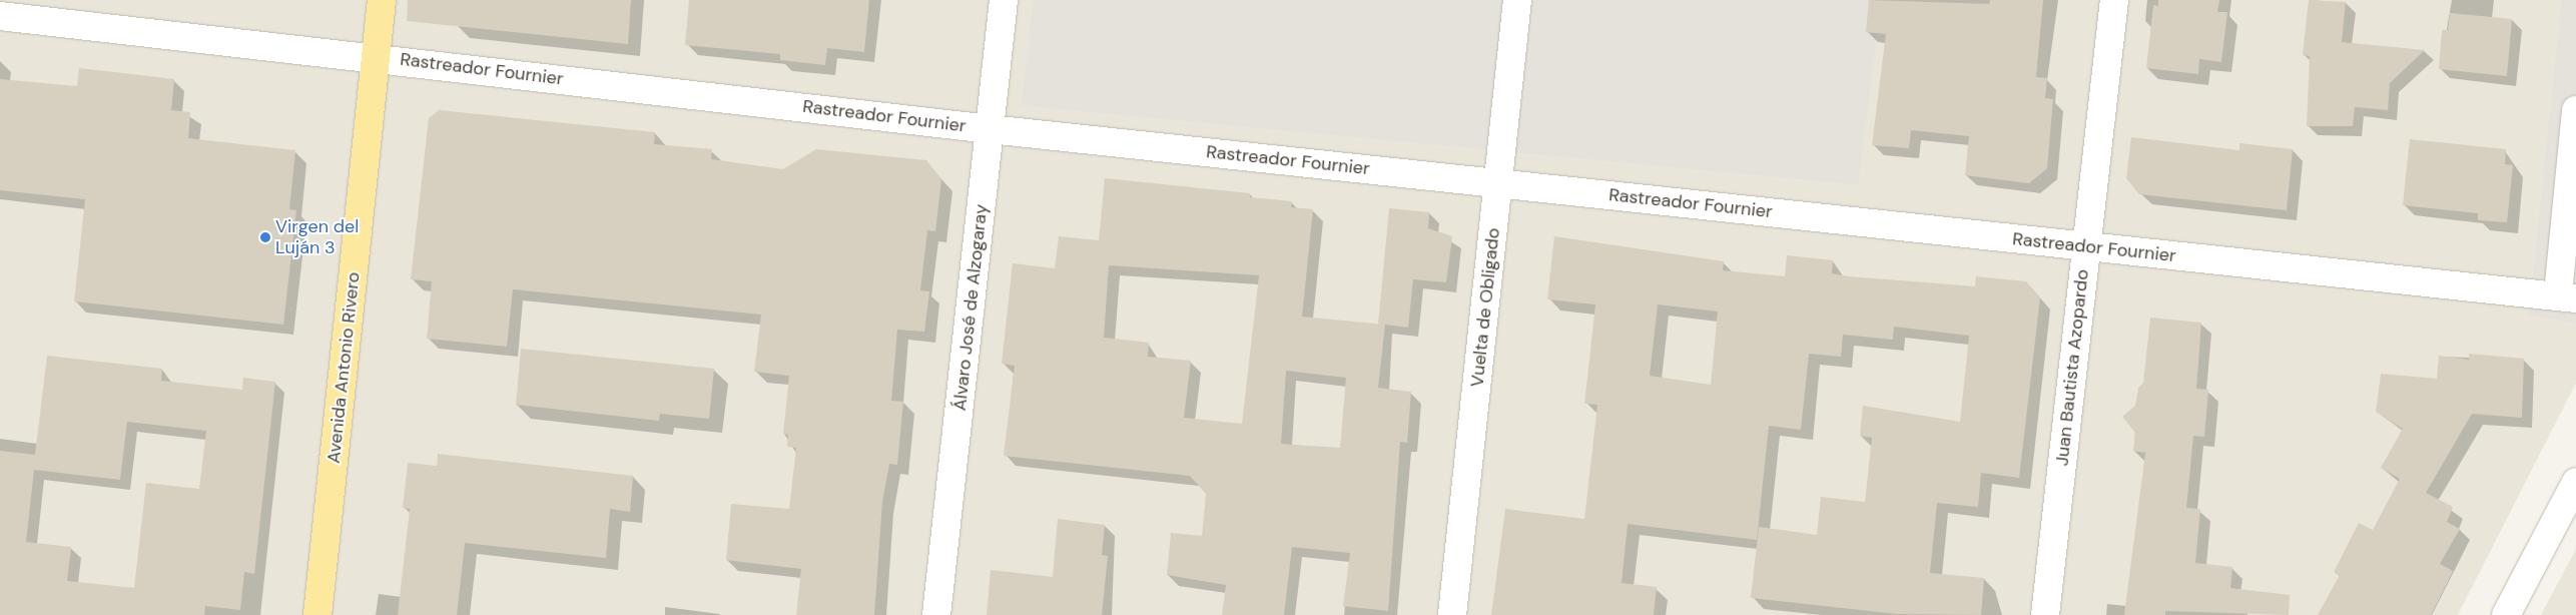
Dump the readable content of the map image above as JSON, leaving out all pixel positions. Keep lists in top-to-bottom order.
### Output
{
  "streets": {
    "main road": ["Avenida Antonio Rivero"],
    "street": [
      "Rastreador Fournier",
      "Álvaro José de Alzogaray",
      "Vuelta de Obligado",
      "Juan Bautista Azopardo"
    ]
  },
  "crossings": [
    ["Rastreador Fournier", "Álvaro José de Alzogaray"],
    ["Rastreador Fournier", "Vuelta de Obligado"],
    ["Rastreador Fournier", "Avenida Antonio Rivero"],
    ["Rastreador Fournier", "Juan Bautista Azopardo"]
  ],
  "places": ["Virgen del Luján 3"]
}
